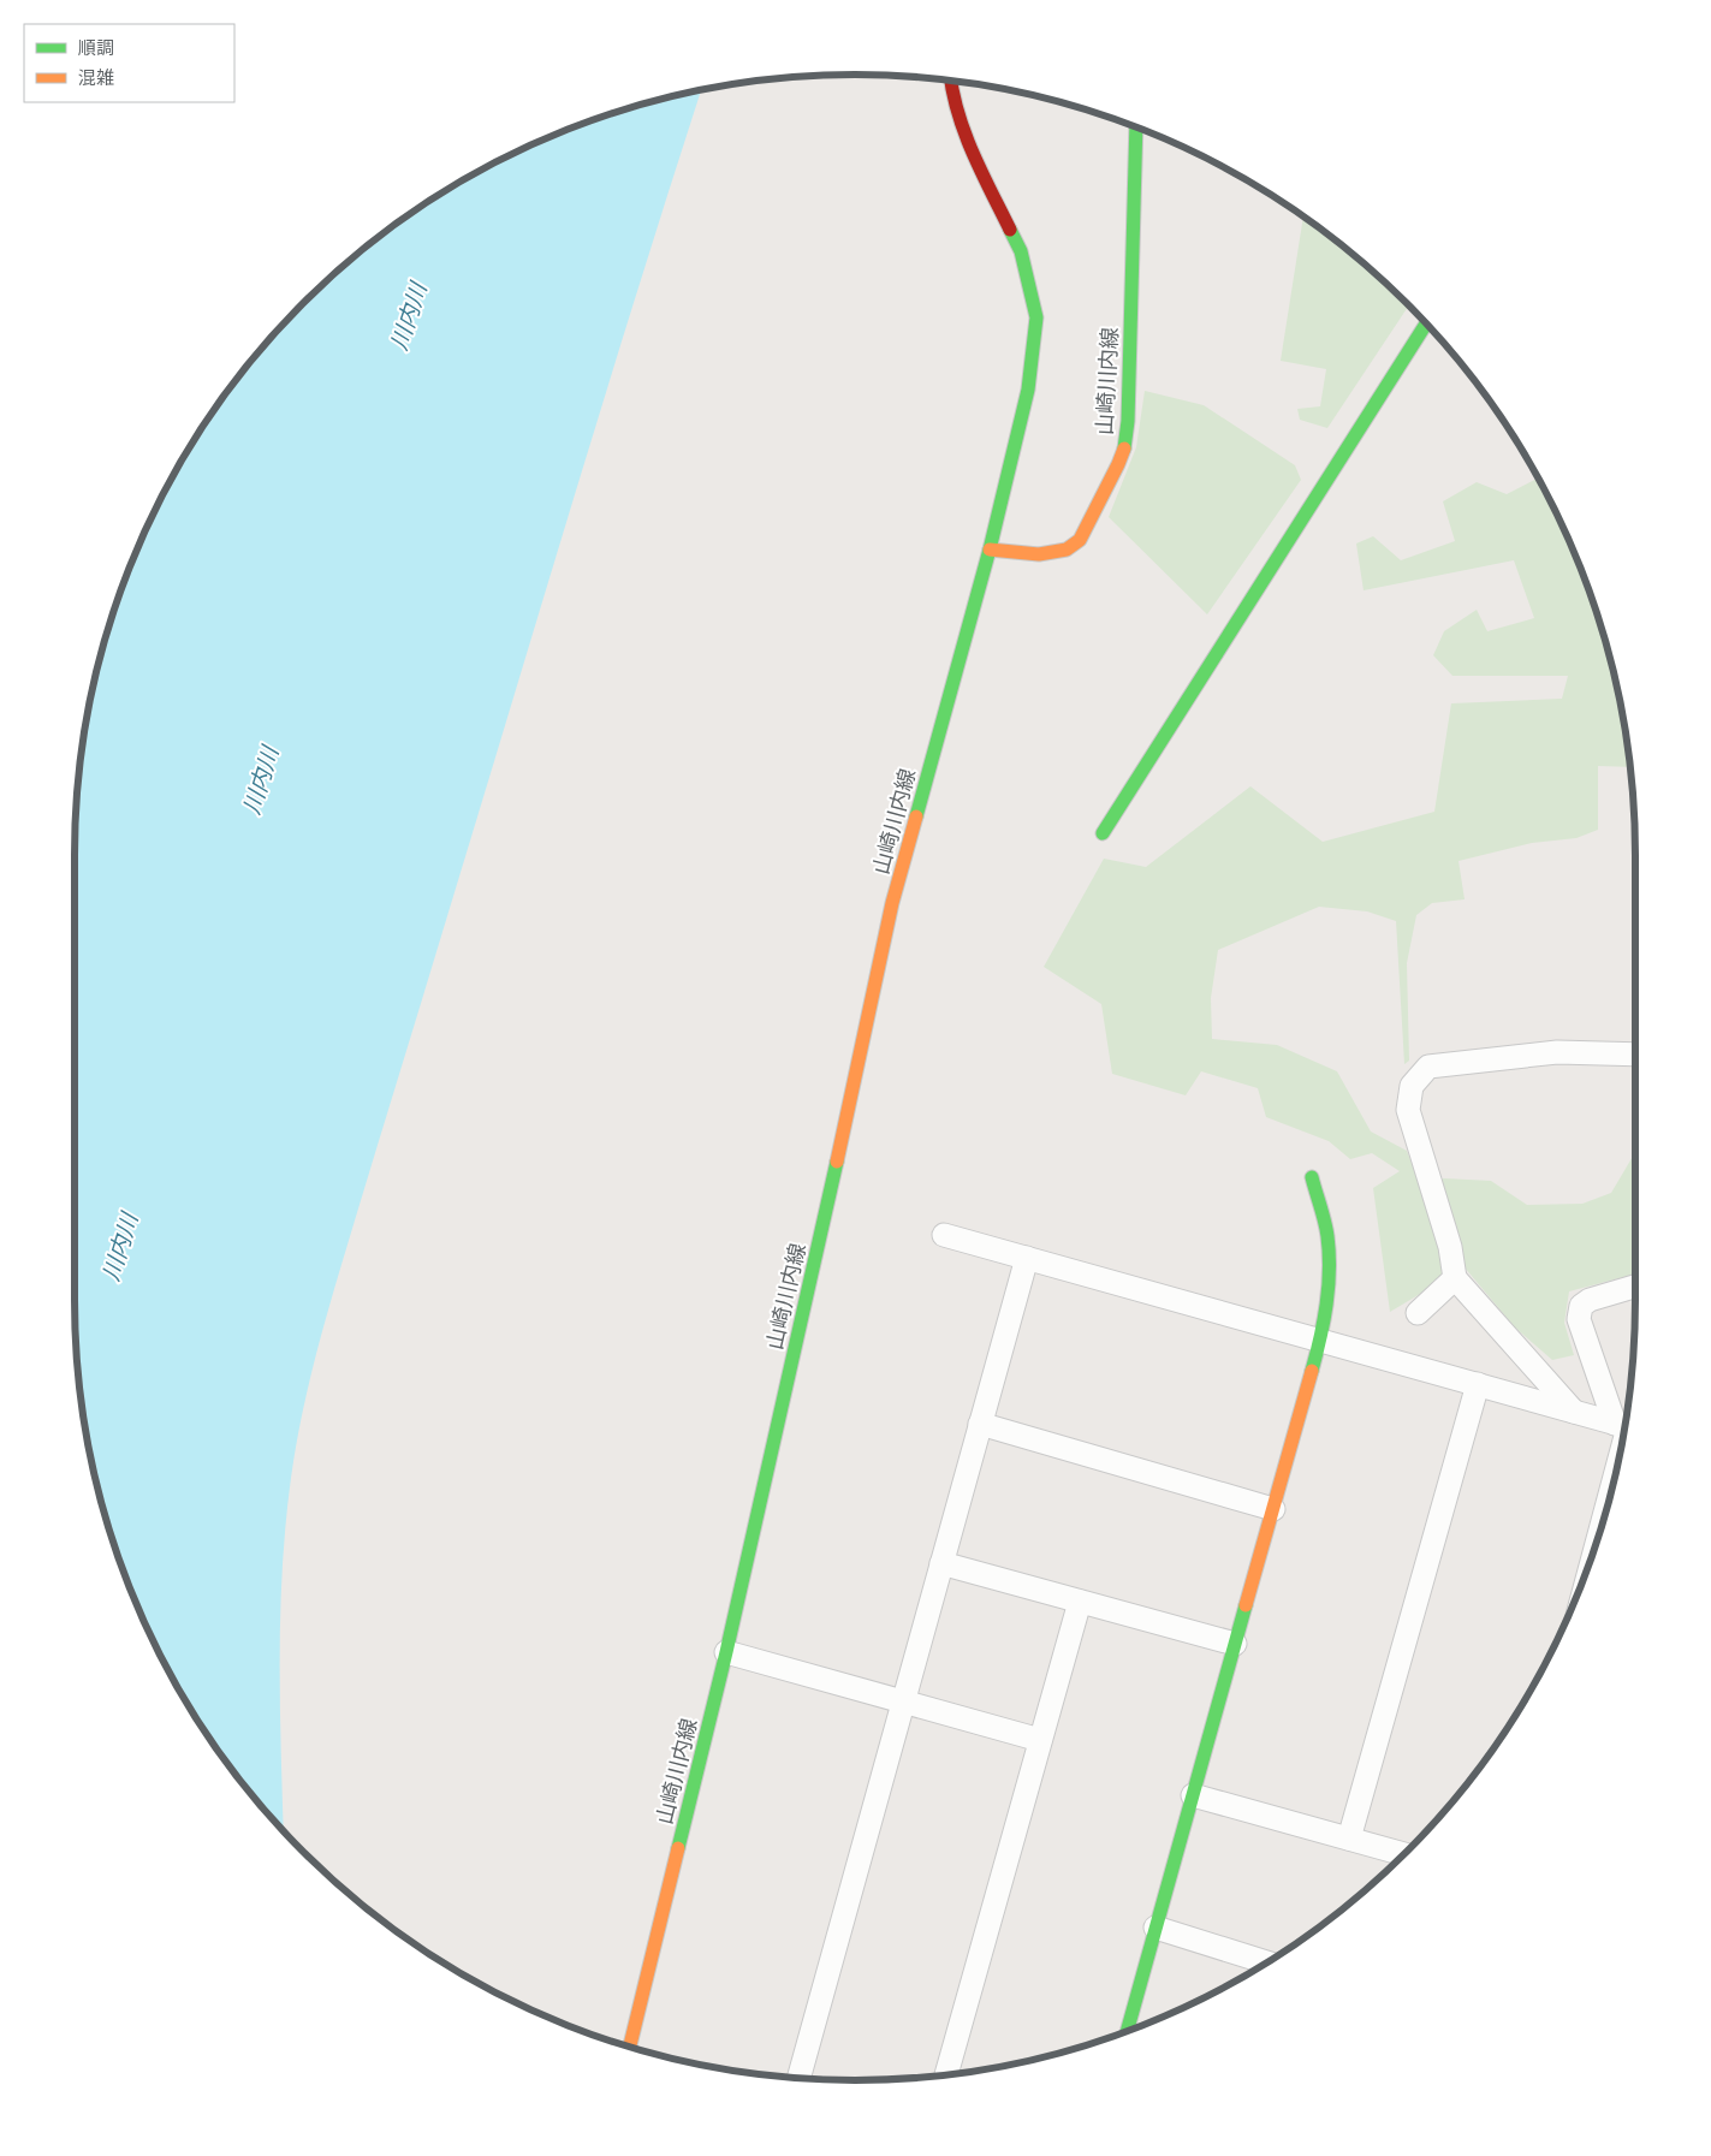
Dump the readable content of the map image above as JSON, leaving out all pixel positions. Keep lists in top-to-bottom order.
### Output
{
  "streets": {
    "main road": ["山崎川内線"]
  },
  "water": ["川内川"],
  "legend": ["順調", "混雑"]
}
